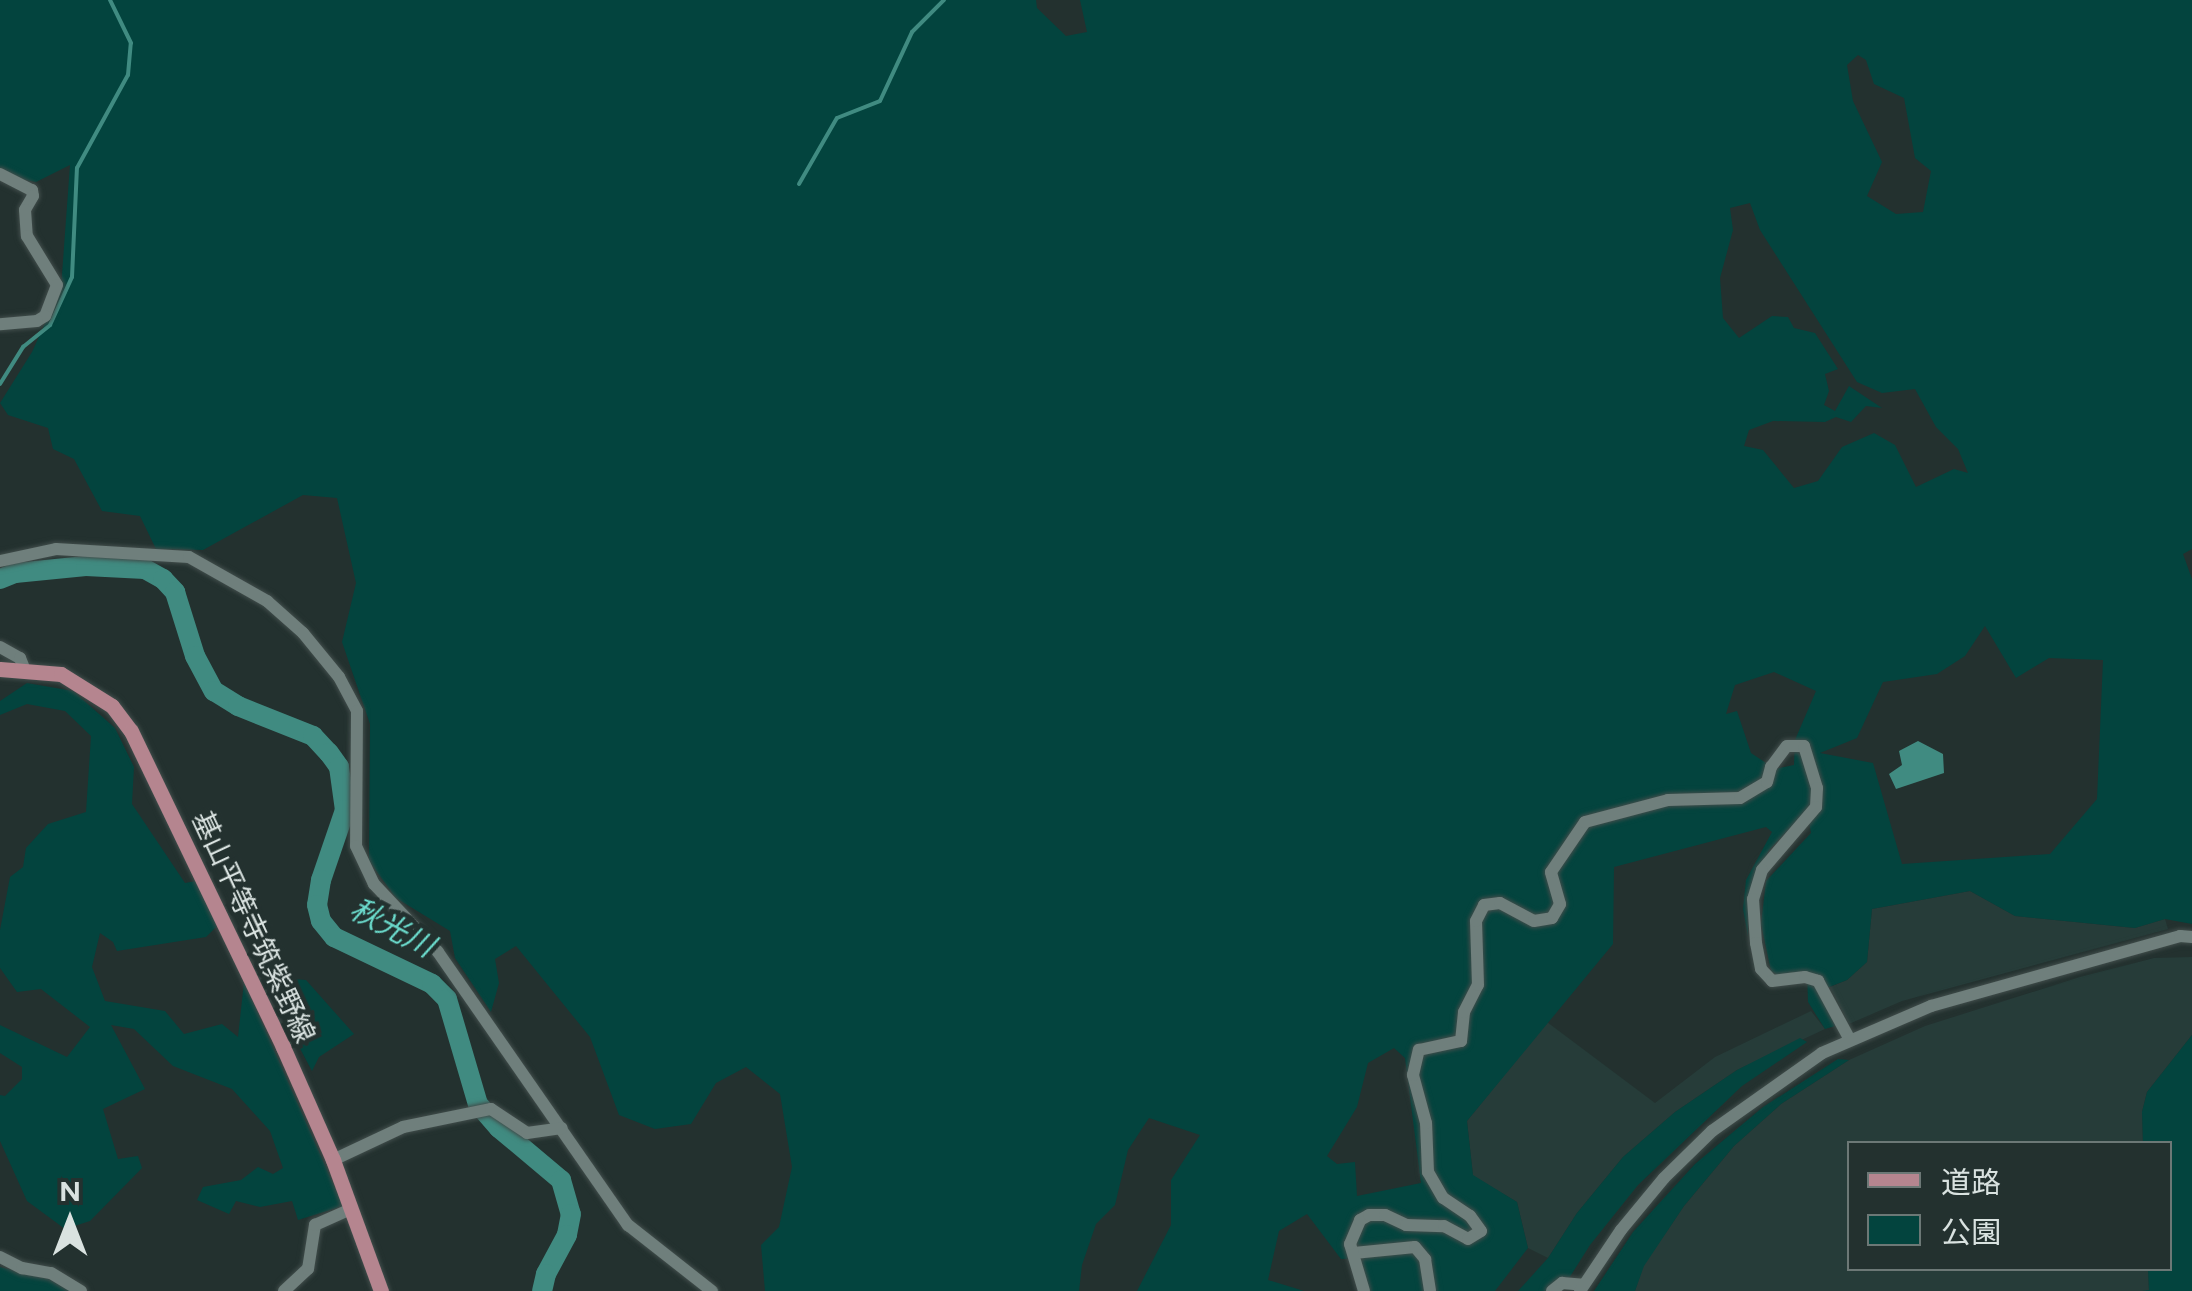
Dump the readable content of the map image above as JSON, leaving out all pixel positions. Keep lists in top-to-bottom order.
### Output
{
  "streets": {
    "main road": ["基山平等寺筑紫野線"]
  },
  "water": ["秋光川"],
  "legend": ["道路", "公園"],
  "north": "top"
}
